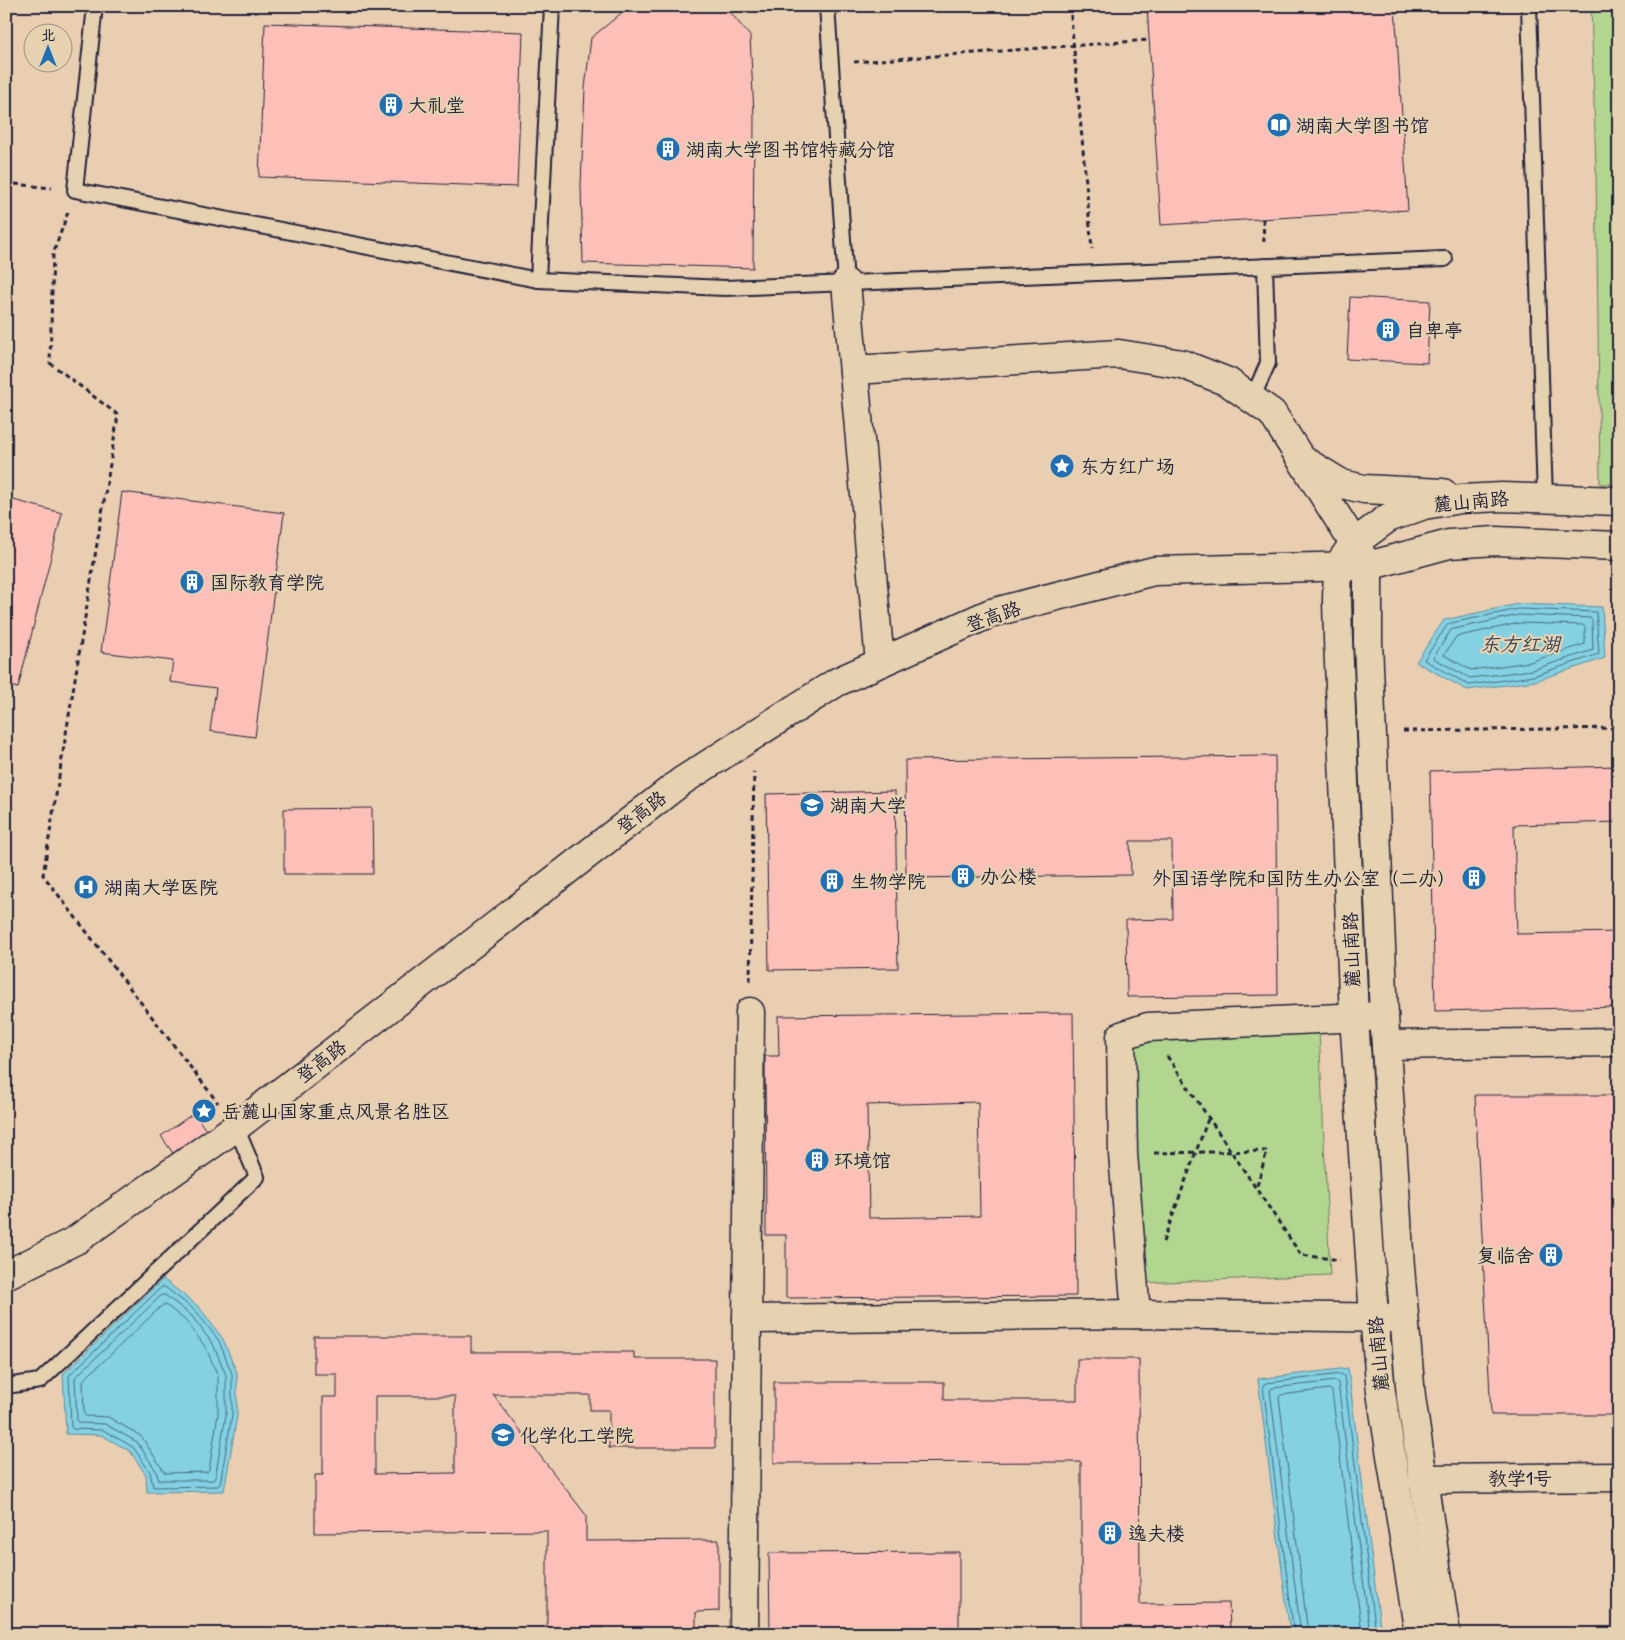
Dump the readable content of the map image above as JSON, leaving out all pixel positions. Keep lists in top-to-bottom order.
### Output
{
  "streets": {
    "street": ["麓山南路", "登高路", "教学1号"]
  },
  "crossings": [
    ["麓山南路", "登高路"],
    ["麓山南路", "教学1号"]
  ],
  "water": ["东方红湖"],
  "places": {
    "building": [
      "大礼堂",
      "湖南大学图书馆特藏分馆",
      "自卑亭",
      "国际教育学院",
      "办公楼",
      "外国语学院和国防生办公室（二办）",
      "生物学院",
      "环境馆",
      "复临舍",
      "逸夫楼"
    ],
    "library": ["湖南大学图书馆"],
    "place": ["东方红广场", "岳麓山国家重点风景名胜区"],
    "school or university": ["湖南大学", "化学化工学院"],
    "hospital": ["湖南大学医院"]
  },
  "north": "top"
}
